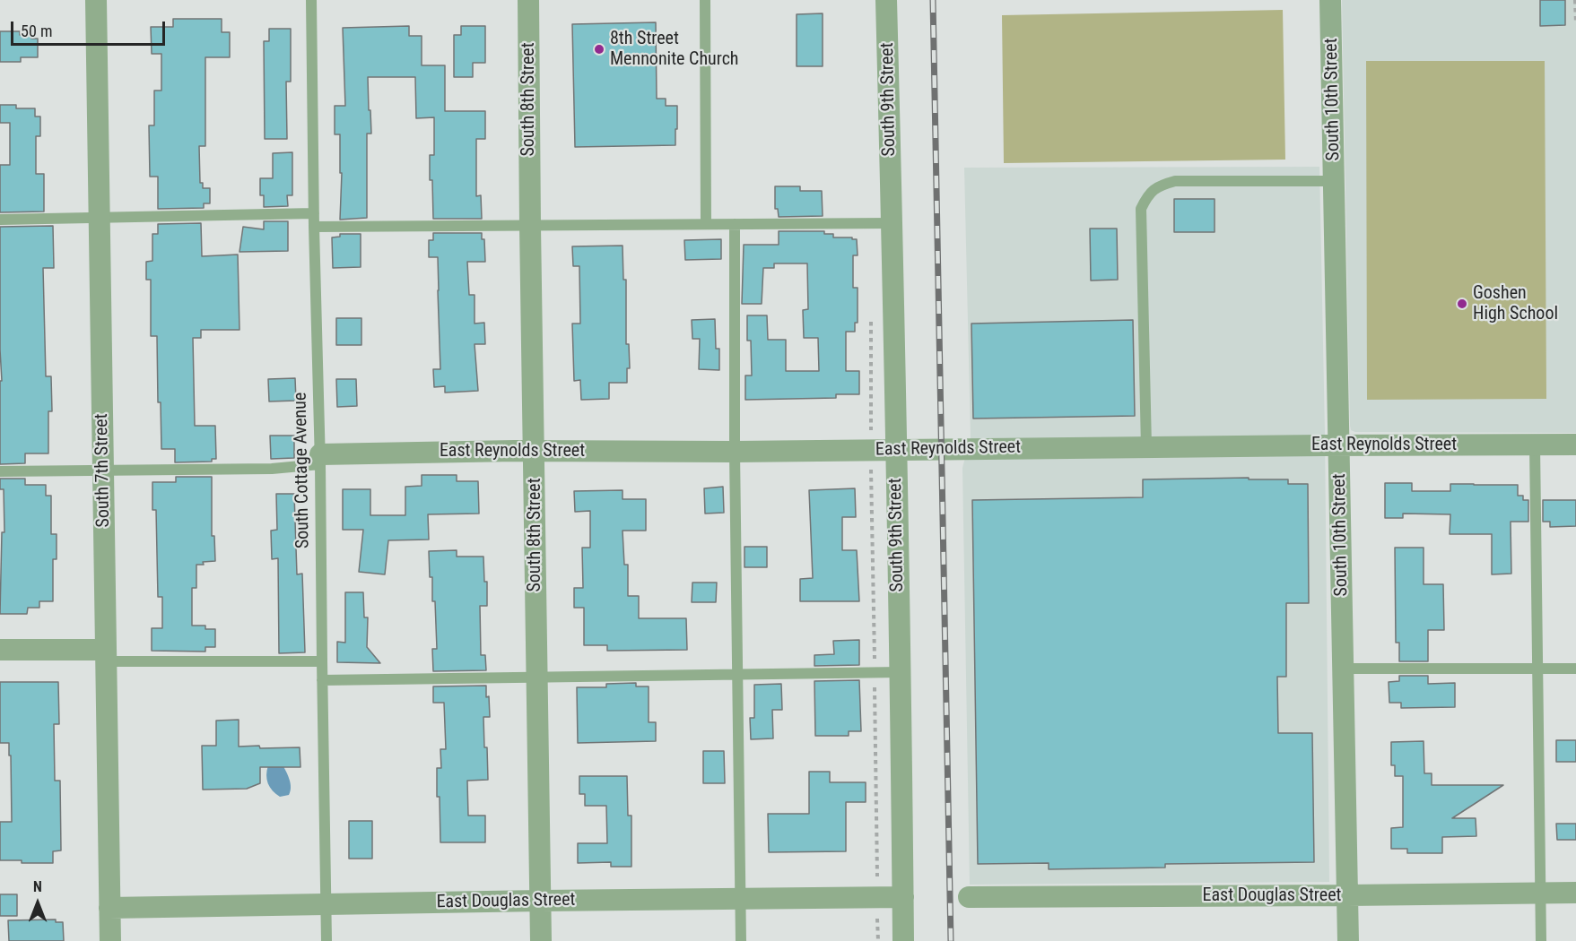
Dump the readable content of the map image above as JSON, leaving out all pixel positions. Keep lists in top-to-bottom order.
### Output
{
  "streets": {
    "street": [
      "South 8th Street",
      "South 9th Street",
      "South 10th Street",
      "East Reynolds Street",
      "South 7th Street",
      "East Douglas Street"
    ],
    "lane": ["South Cottage Avenue"]
  },
  "crossings": [
    ["South 8th Street", "East Reynolds Street"],
    ["South 8th Street", "East Douglas Street"],
    ["South 9th Street", "East Reynolds Street"],
    ["South 9th Street", "East Douglas Street"],
    ["South 10th Street", "East Reynolds Street"],
    ["South 10th Street", "East Douglas Street"],
    ["East Reynolds Street", "South Cottage Avenue"],
    ["South 7th Street", "East Douglas Street"],
    ["South Cottage Avenue", "East Douglas Street"]
  ],
  "places": ["8th Street Mennonite Church", "Goshen High School"],
  "scale_bar": "50 m",
  "north": "top"
}
